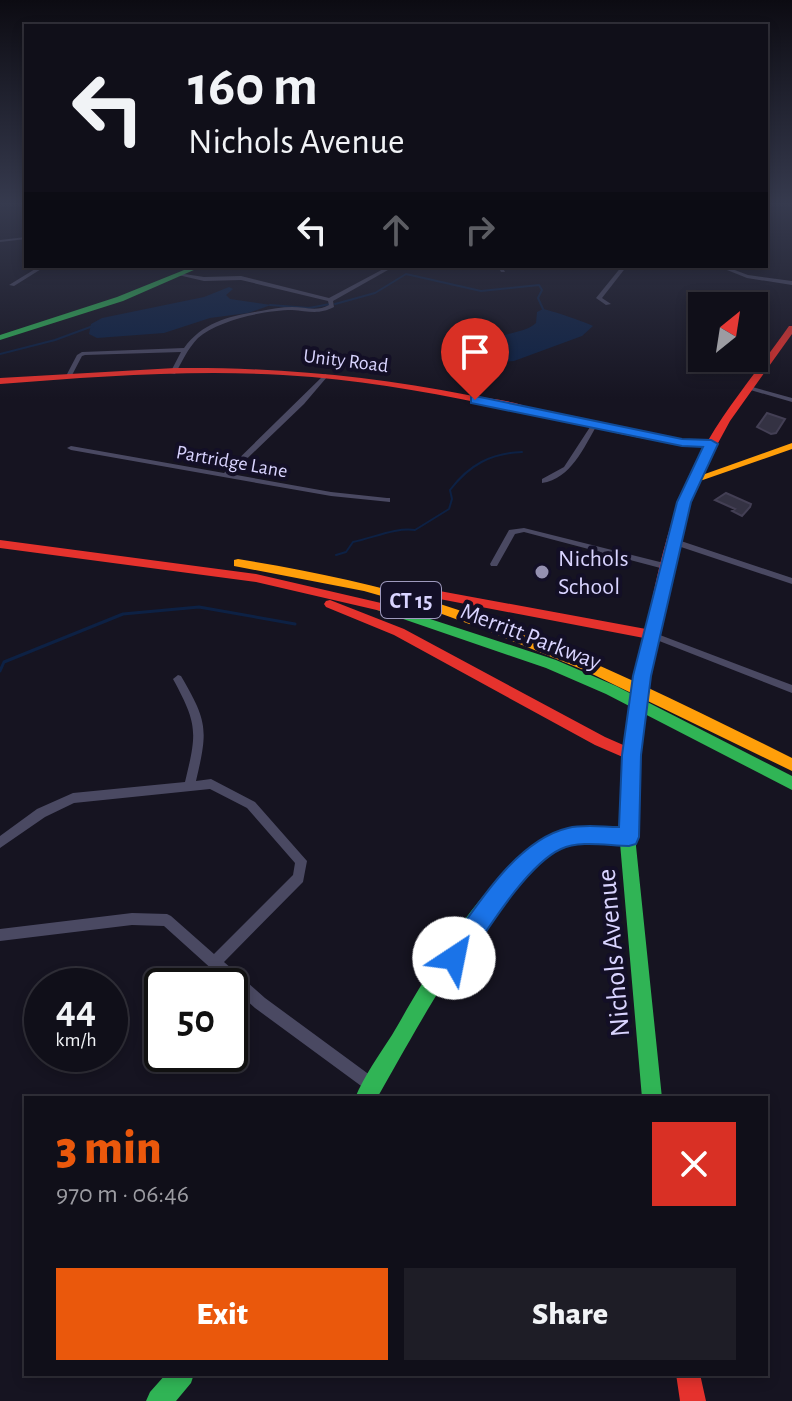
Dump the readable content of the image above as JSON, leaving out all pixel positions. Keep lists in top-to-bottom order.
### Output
{
  "streets": {
    "main road": [
      "Unity Road",
      "CT 15",
      "Merritt Parkway",
      "Nichols Avenue"
    ],
    "street": ["Partridge Lane"]
  },
  "crossings": [
    ["Unity Road", "Nichols Avenue"]
  ],
  "places": ["Nichols School"],
  "north": "top right",
  "page": {
    "turn": ["160 m", "Nichols Avenue"],
    "speed": "44 km/h",
    "limit": "50",
    "heading": ["3 min", "970 m · 06:46"],
    "buttons": ["Exit", "Share"]
  }
}
